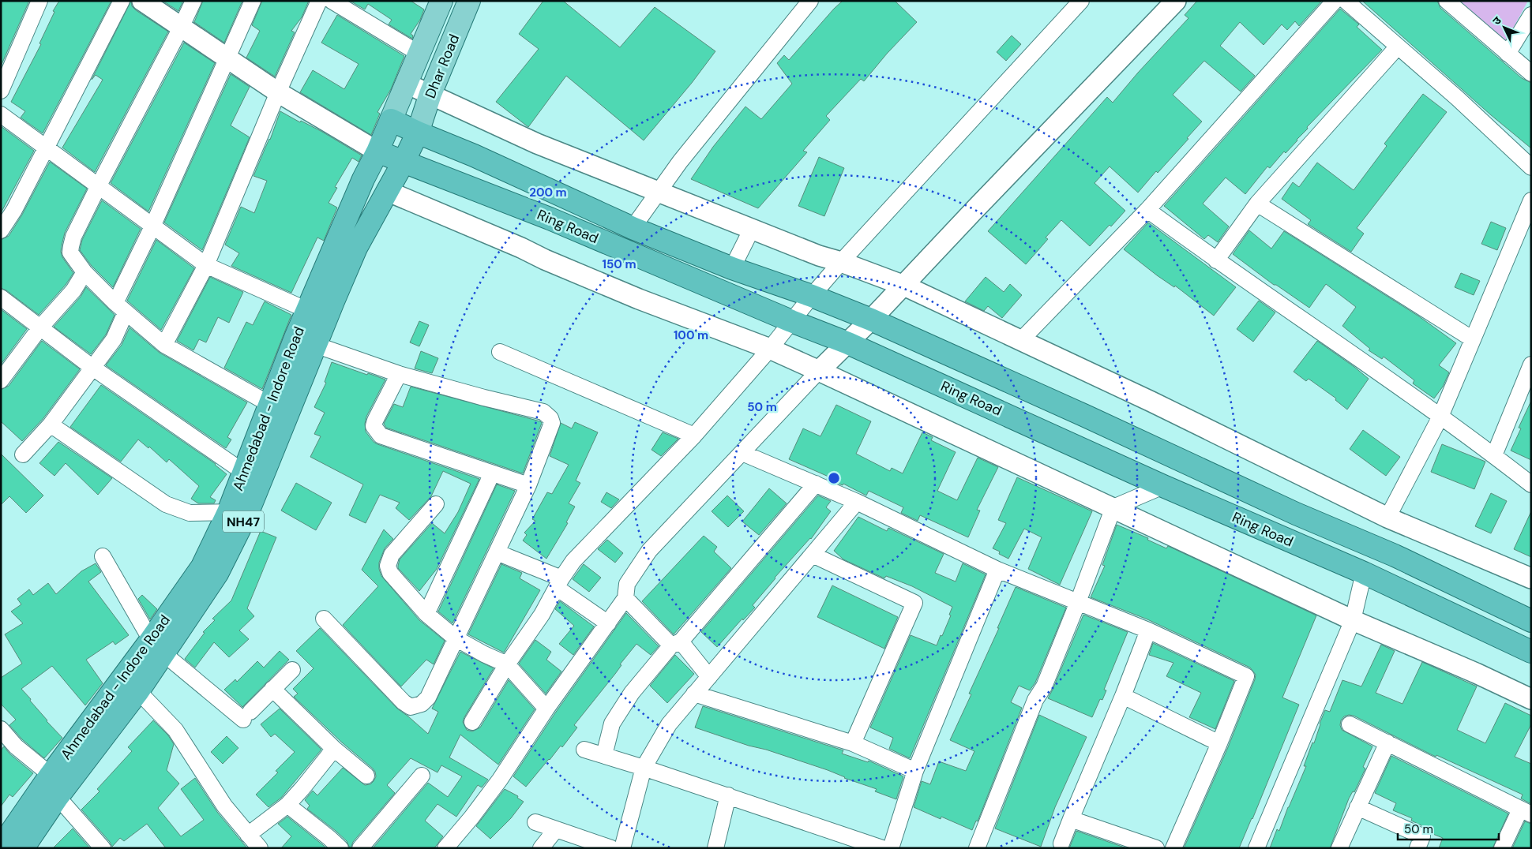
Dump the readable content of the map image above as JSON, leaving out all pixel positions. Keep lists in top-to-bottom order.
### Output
{
  "streets": {
    "highway": ["Ring Road", "Ahmedabad - Indore Road", "NH47"],
    "main road": ["Dhar Road"]
  },
  "crossings": [
    ["Dhar Road", "Ring Road"],
    ["Dhar Road", "Ahmedabad - Indore Road"],
    ["Ring Road", "Ahmedabad - Indore Road"]
  ],
  "scale_bar": "50 m",
  "north": "top left",
  "rings": [
    "200 m",
    "150 m",
    "100 m",
    "50 m"
  ]
}
